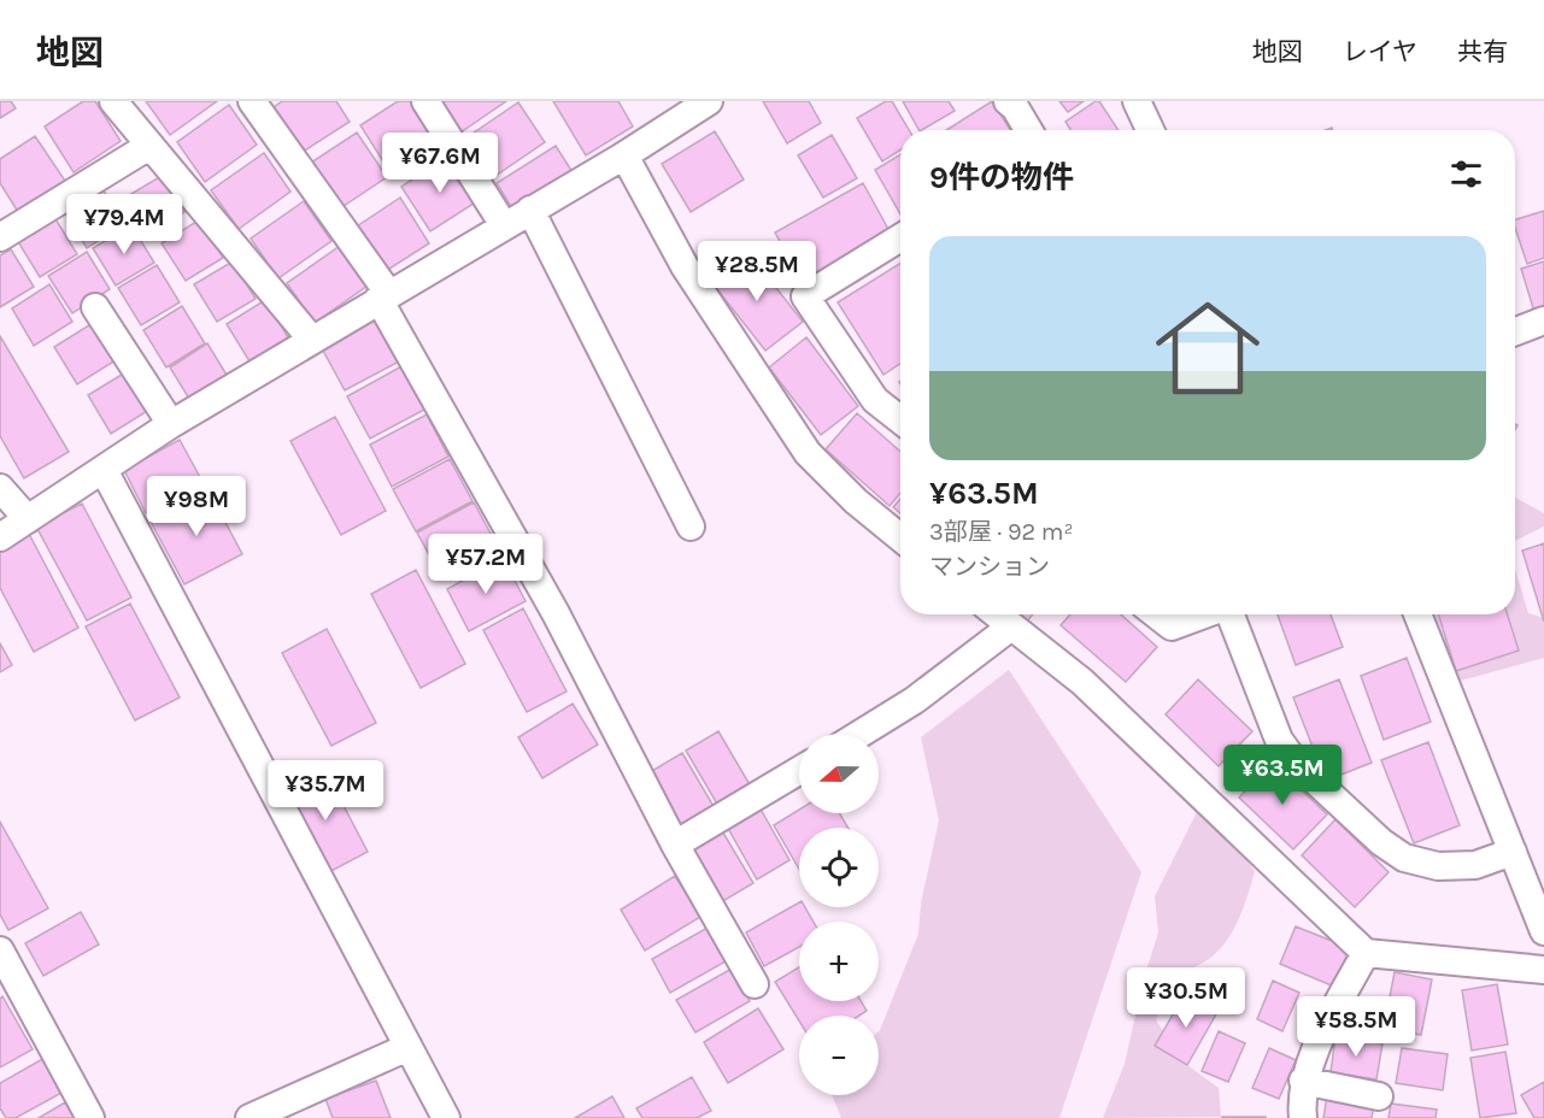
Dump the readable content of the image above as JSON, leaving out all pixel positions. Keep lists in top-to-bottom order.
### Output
{
  "north": "left",
  "page": {
    "header": "地図",
    "nav": ["地図", "レイヤ", "共有"],
    "heading": "9件の物件",
    "price": [
      "¥67.6M",
      "¥79.4M",
      "¥28.5M",
      "¥98M",
      "¥57.2M",
      "¥63.5M",
      "¥35.7M",
      "¥30.5M",
      "¥58.5M"
    ],
    "list": [
      {
        "name": "¥63.5M",
        "note": "3部屋 · 92 m² · マンション"
      }
    ],
    "map_buttons": ["+", "−"]
  }
}
